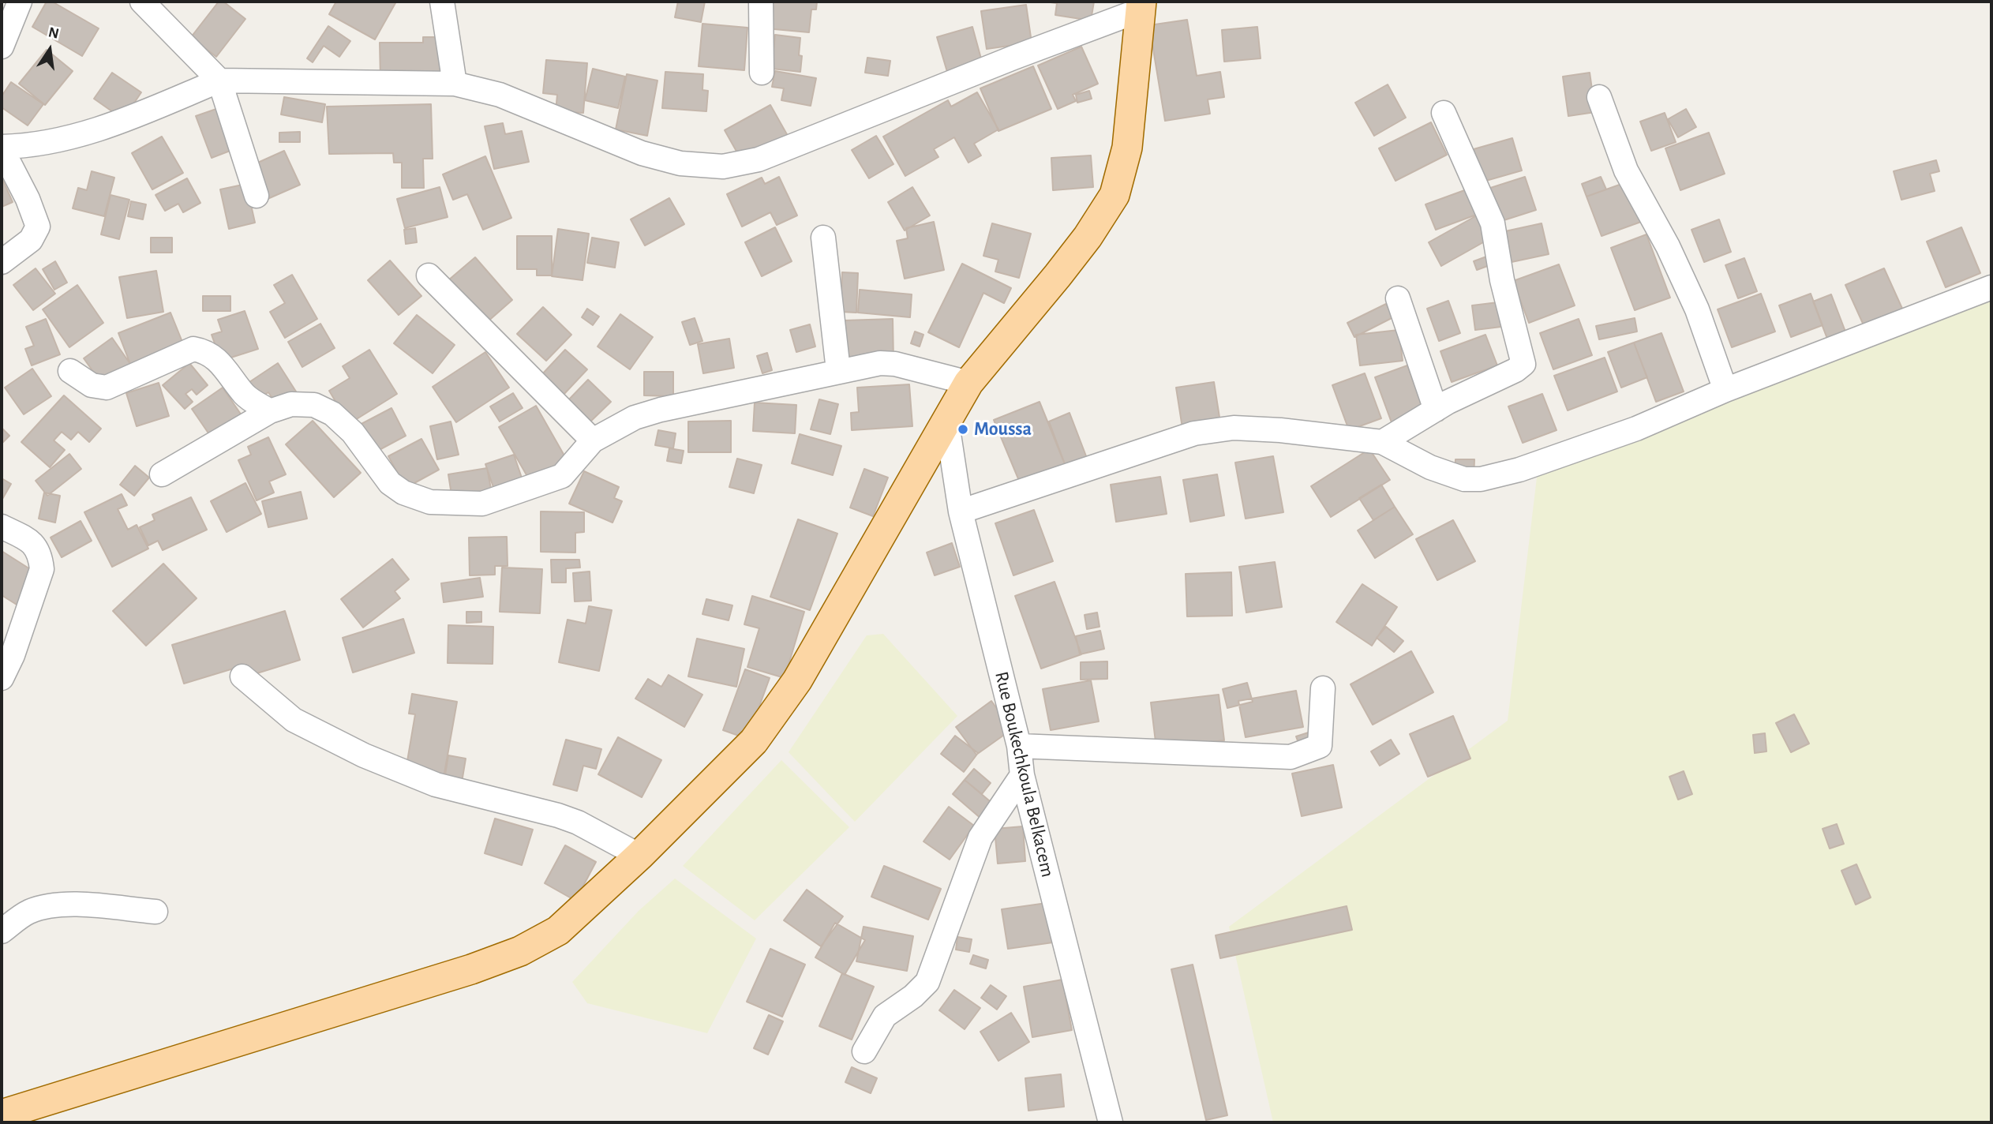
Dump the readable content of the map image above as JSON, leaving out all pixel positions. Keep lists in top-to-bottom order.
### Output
{
  "streets": {
    "street": ["Rue Boukechkoula Belkacem"]
  },
  "places": ["Moussa"],
  "north": "top"
}
